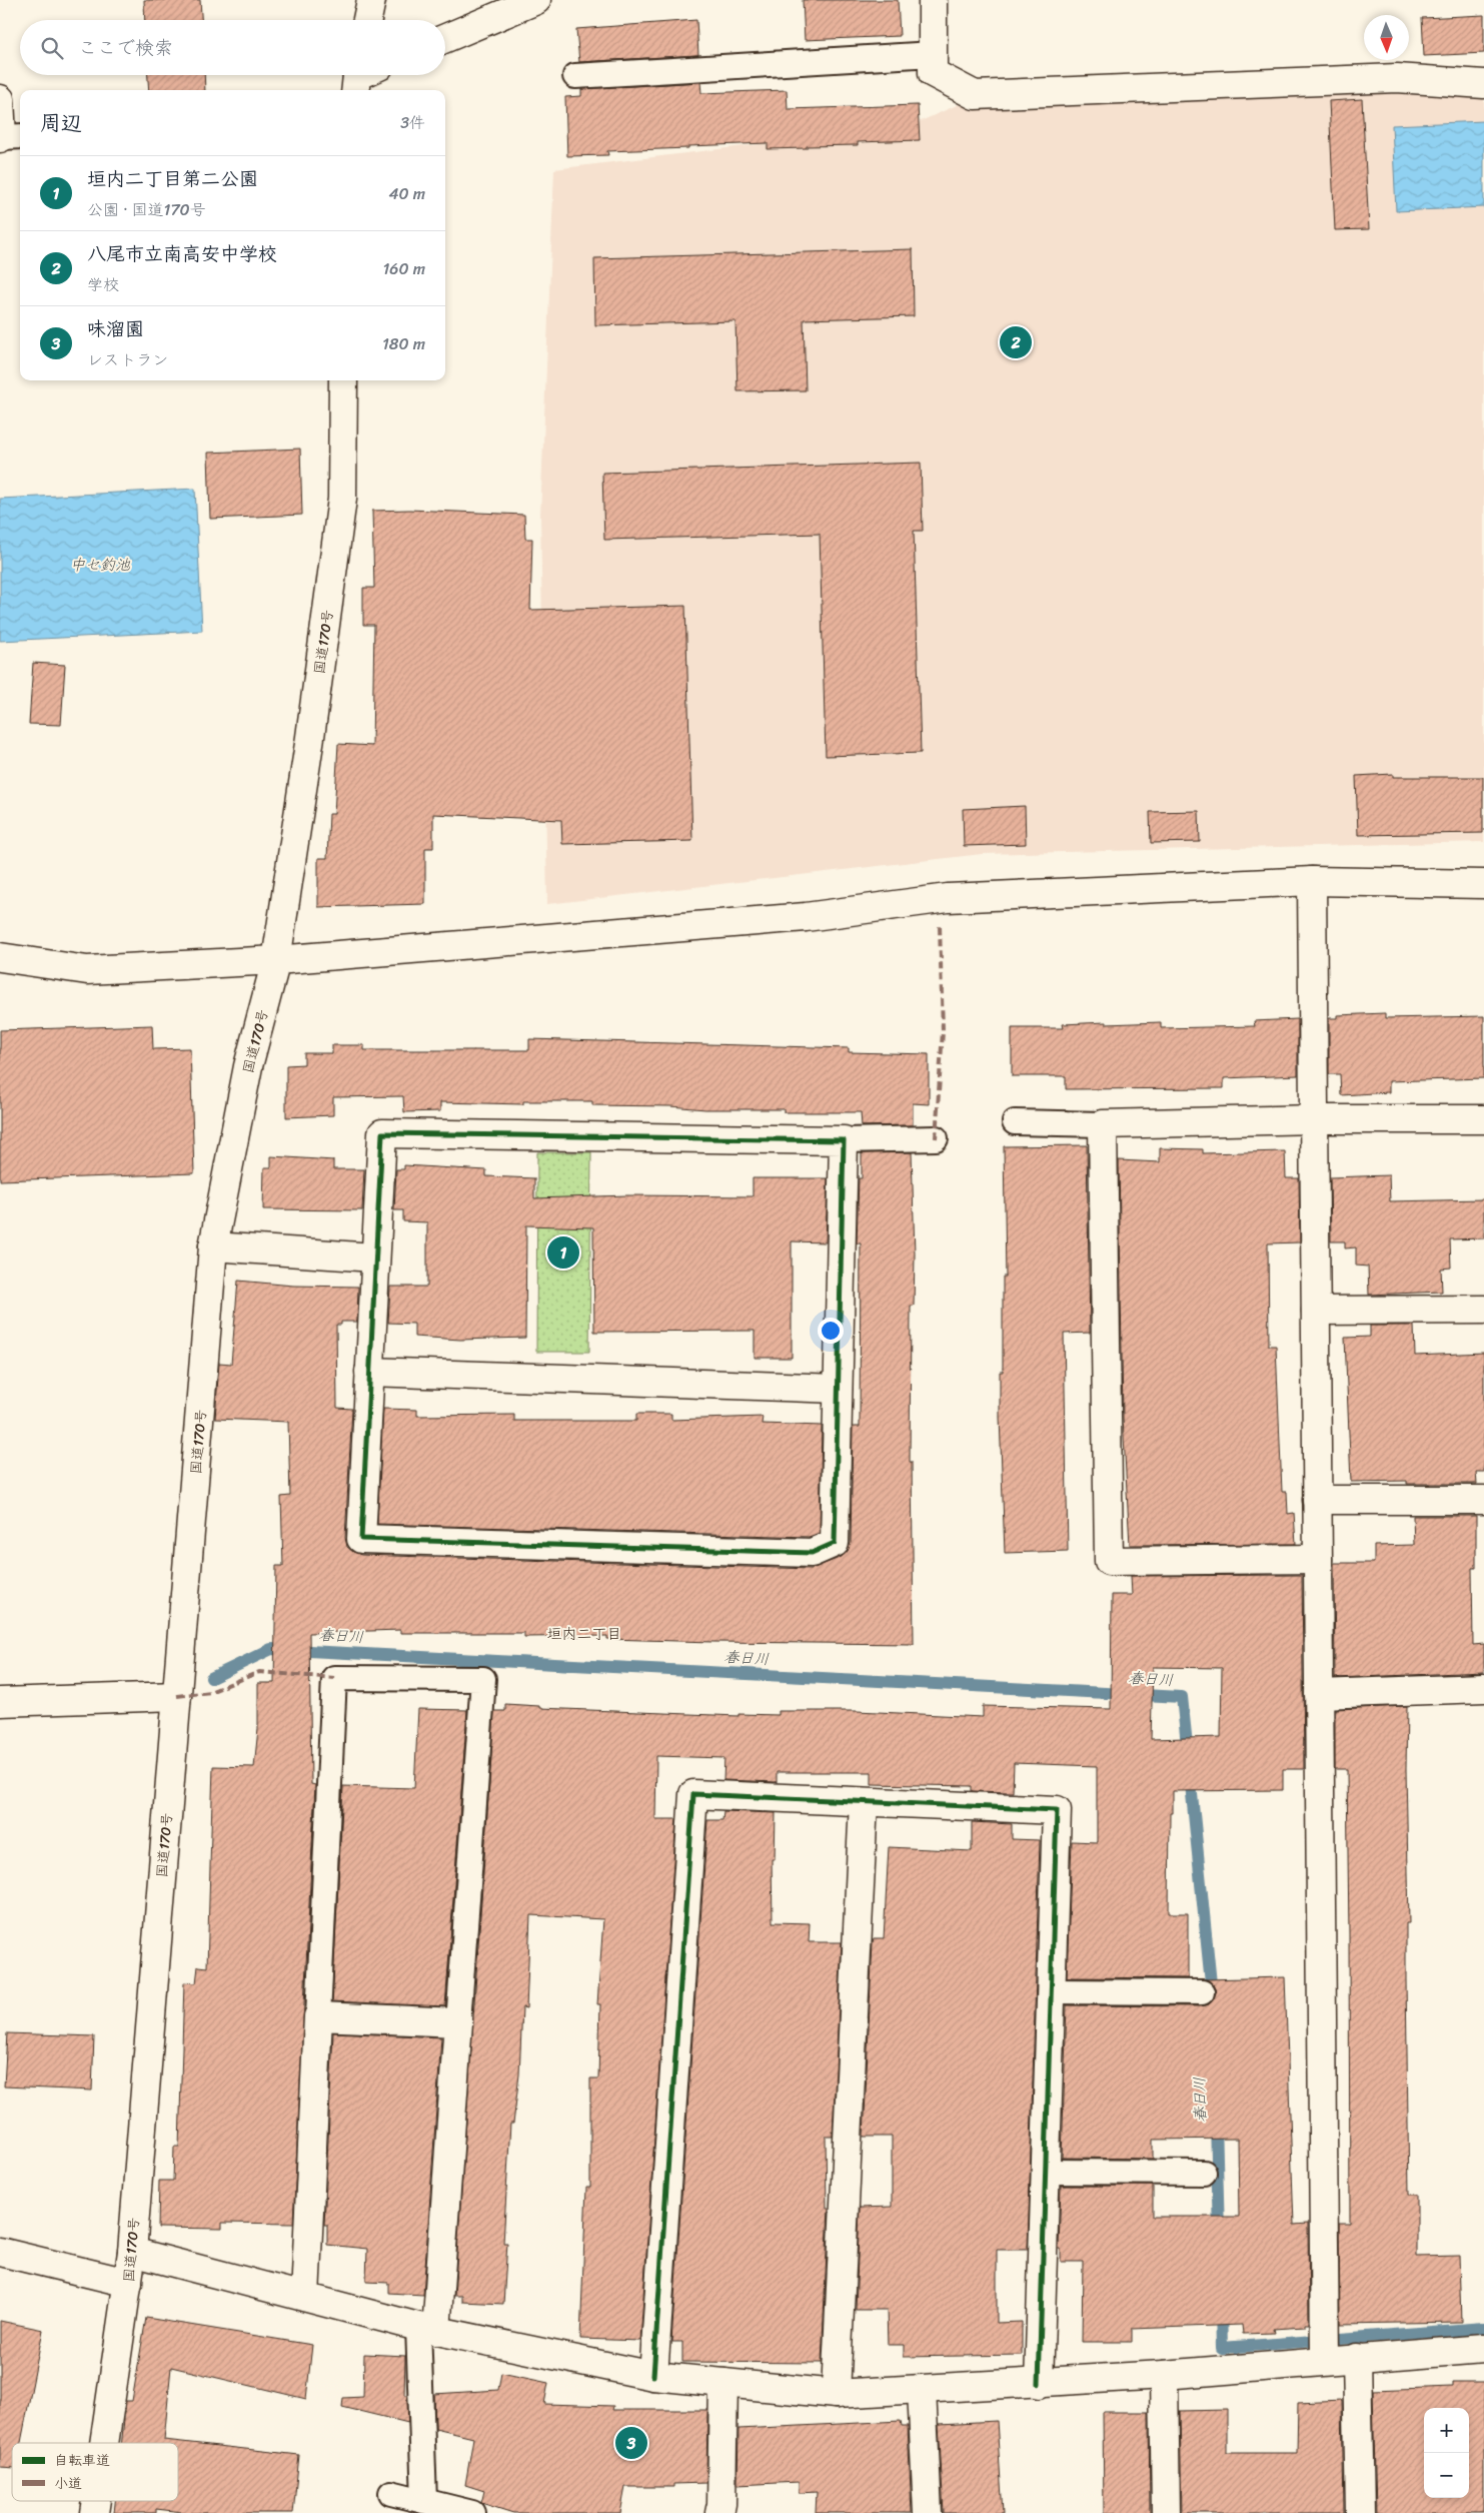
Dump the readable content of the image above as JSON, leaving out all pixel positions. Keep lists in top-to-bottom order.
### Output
{
  "streets": {
    "main road": ["国道170号"]
  },
  "districts": ["垣内二丁目"],
  "water": ["中セ釣池", "春日川"],
  "legend": ["自転車道", "小道"],
  "north": "bottom",
  "page": {
    "search": "ここで検索",
    "heading": ["周辺", "3件"],
    "list": [
      {
        "mark": "1",
        "name": "垣内二丁目第二公園",
        "note": "公園 · 国道170号",
        "value": "40 m"
      },
      {
        "mark": "2",
        "name": "八尾市立南高安中学校",
        "note": "学校",
        "value": "160 m"
      },
      {
        "mark": "3",
        "name": "味溜園",
        "note": "レストラン",
        "value": "180 m"
      }
    ],
    "pins": ["2", "1", "3"],
    "map_buttons": ["+", "−"]
  }
}
